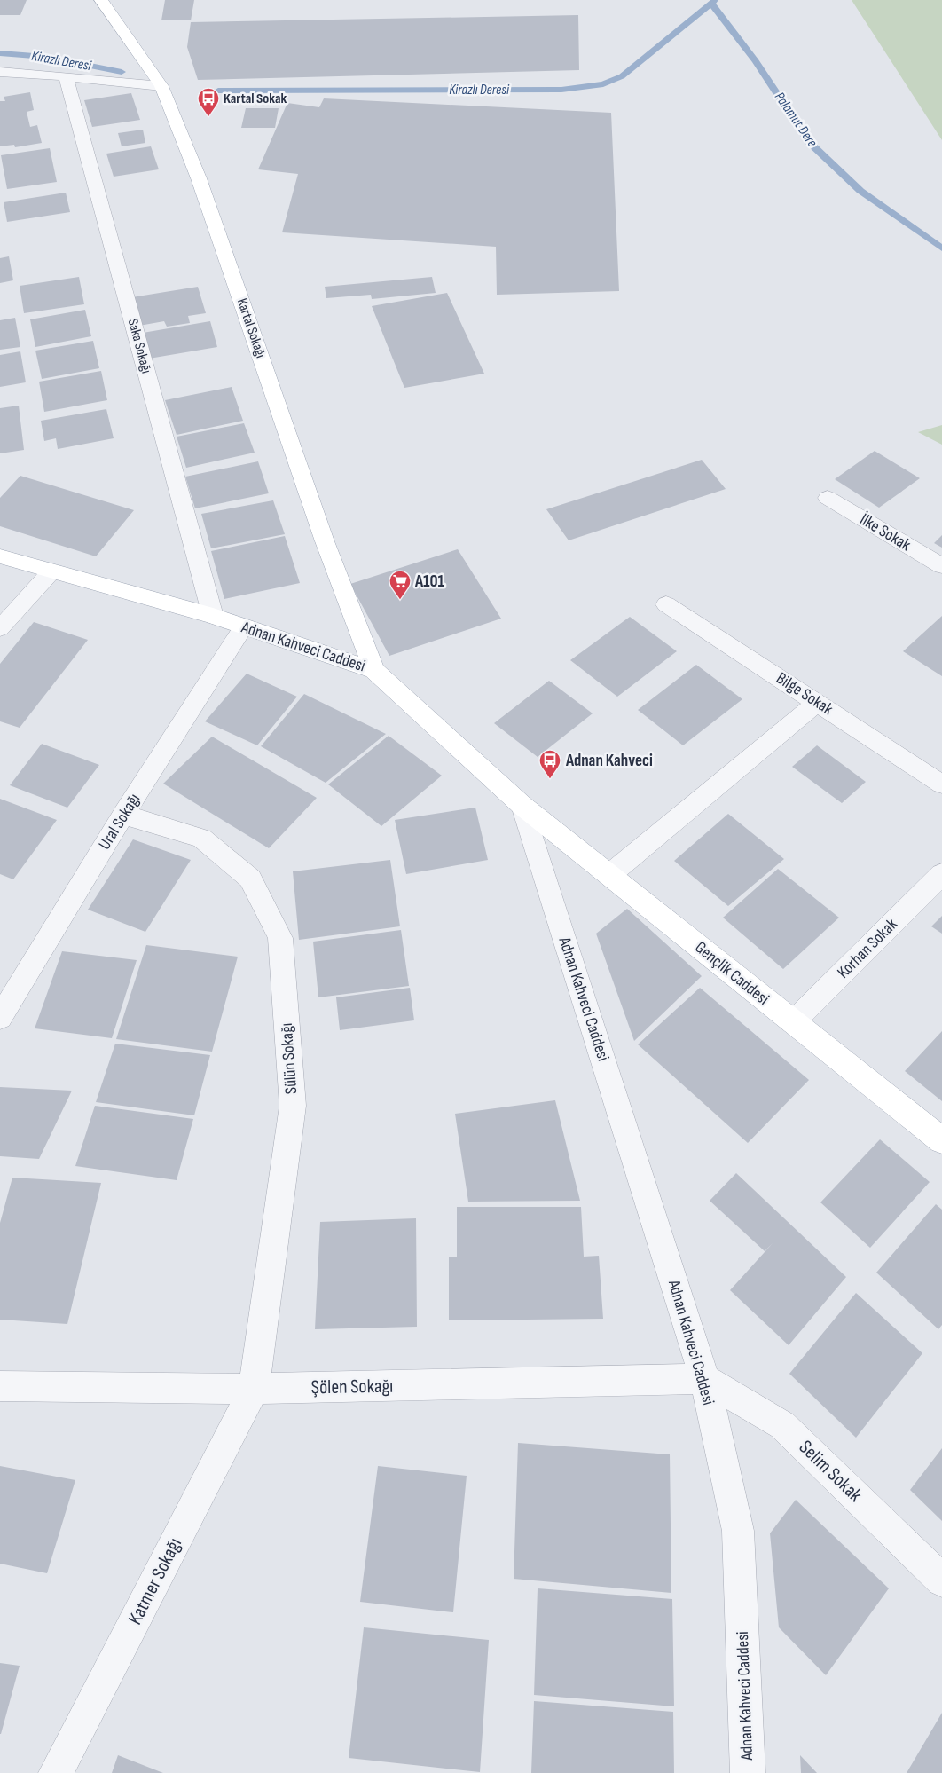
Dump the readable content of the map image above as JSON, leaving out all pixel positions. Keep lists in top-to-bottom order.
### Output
{
  "streets": {
    "main road": ["Kartal Sokağı", "Adnan Kahveci Caddesi", "Gençlik Caddesi"],
    "street": [
      "Saka Sokağı",
      "İlke Sokak",
      "Bilge Sokak",
      "Ural Sokağı",
      "Korhan Sokak",
      "Sülün Sokağı",
      "Şölen Sokağı",
      "Selim Sokak",
      "Katmer Sokağı"
    ]
  },
  "crossings": [
    ["Kartal Sokağı", "Adnan Kahveci Caddesi"],
    ["Saka Sokağı", "Adnan Kahveci Caddesi"],
    ["Adnan Kahveci Caddesi", "Ural Sokağı"],
    ["Adnan Kahveci Caddesi", "Gençlik Caddesi"],
    ["Adnan Kahveci Caddesi", "Şölen Sokağı"],
    ["Adnan Kahveci Caddesi", "Selim Sokak"],
    ["Ural Sokağı", "Sülün Sokağı"],
    ["Korhan Sokak", "Gençlik Caddesi"],
    ["Sülün Sokağı", "Şölen Sokağı"],
    ["Sülün Sokağı", "Katmer Sokağı"],
    ["Şölen Sokağı", "Selim Sokak"],
    ["Şölen Sokağı", "Katmer Sokağı"]
  ],
  "water": ["Kirazlı Deresi", "Palamut Dere"],
  "places": {
    "bus stop": ["Kartal Sokak", "Adnan Kahveci"],
    "supermarket": ["A101"]
  }
}
